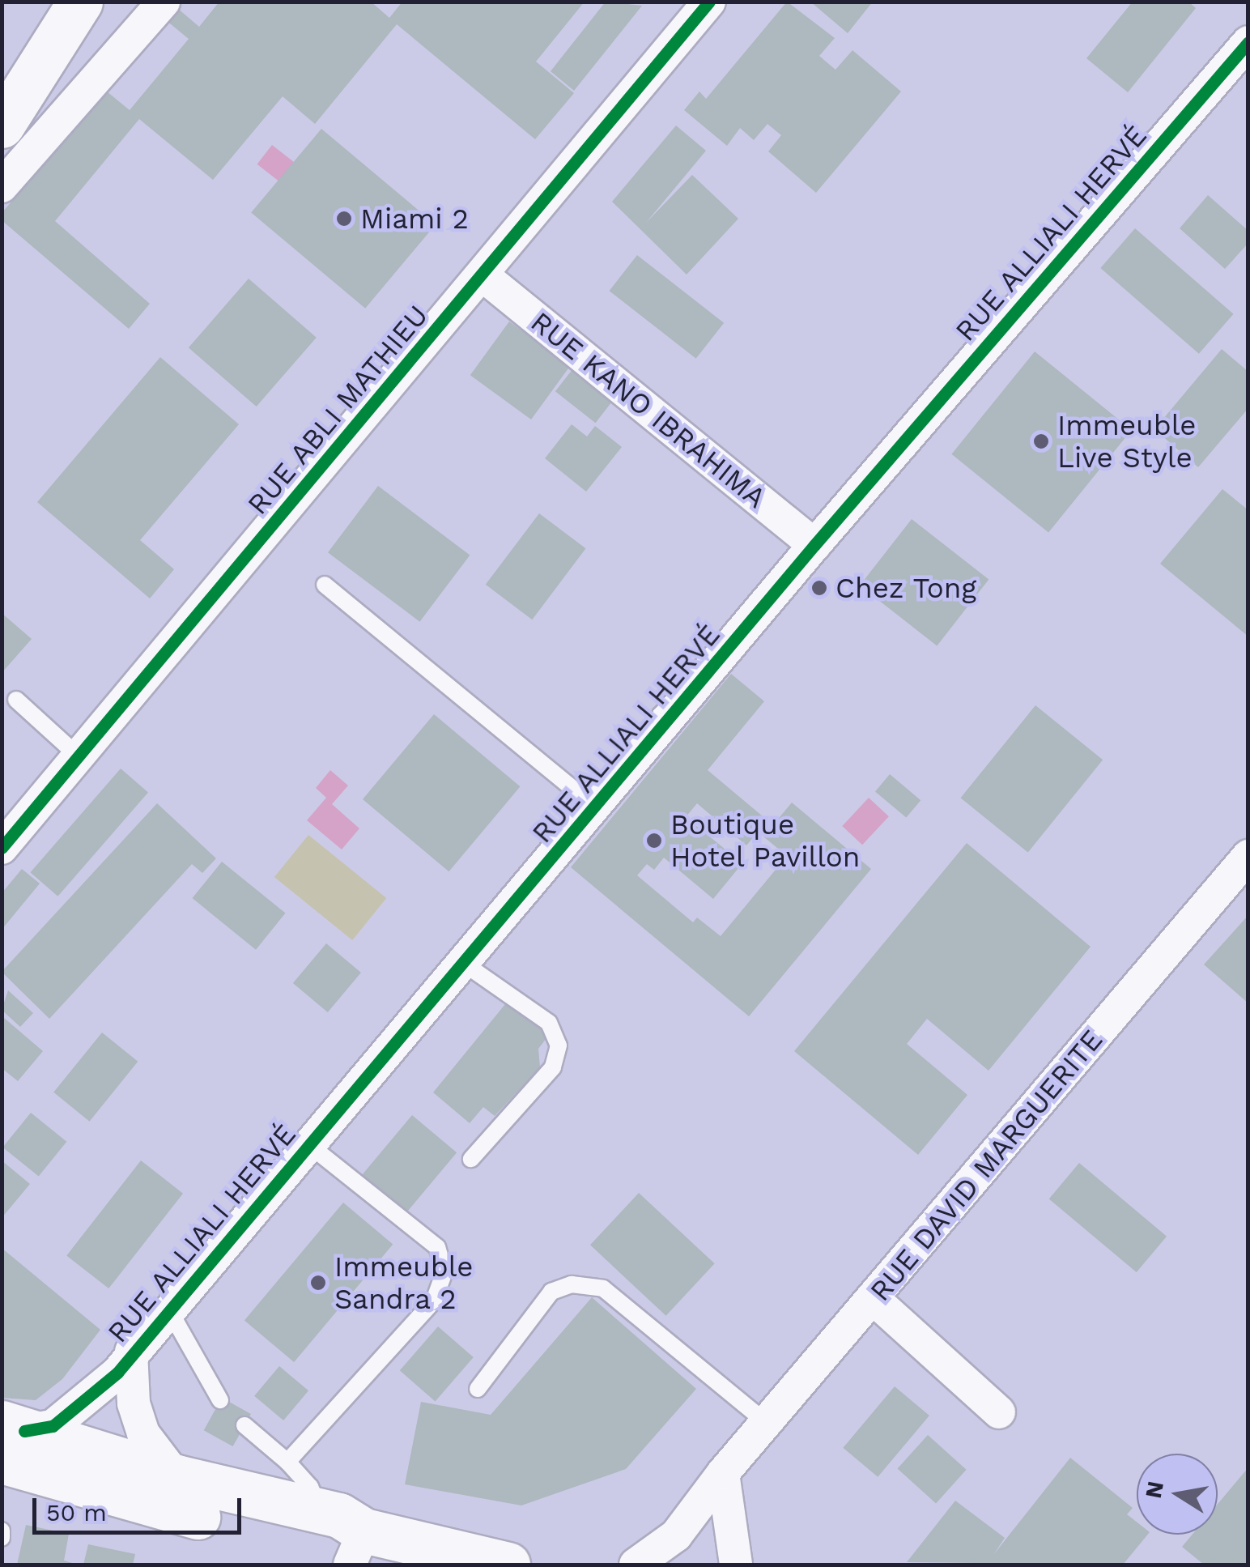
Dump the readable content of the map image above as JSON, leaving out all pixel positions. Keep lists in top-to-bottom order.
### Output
{
  "streets": {
    "street": [
      "RUE ALLIALI HERVÉ",
      "RUE ABLI MATHIEU",
      "RUE KANO IBRAHIMA",
      "RUE DAVID MARGUERITE"
    ]
  },
  "crossings": [
    ["RUE ALLIALI HERVÉ", "RUE KANO IBRAHIMA"],
    ["RUE ABLI MATHIEU", "RUE KANO IBRAHIMA"]
  ],
  "places": [
    "Miami 2",
    "Immeuble Live Style",
    "Chez Tong",
    "Boutique Hotel Pavillon",
    "Immeuble Sandra 2"
  ],
  "scale_bar": "50 m",
  "north": "left"
}
